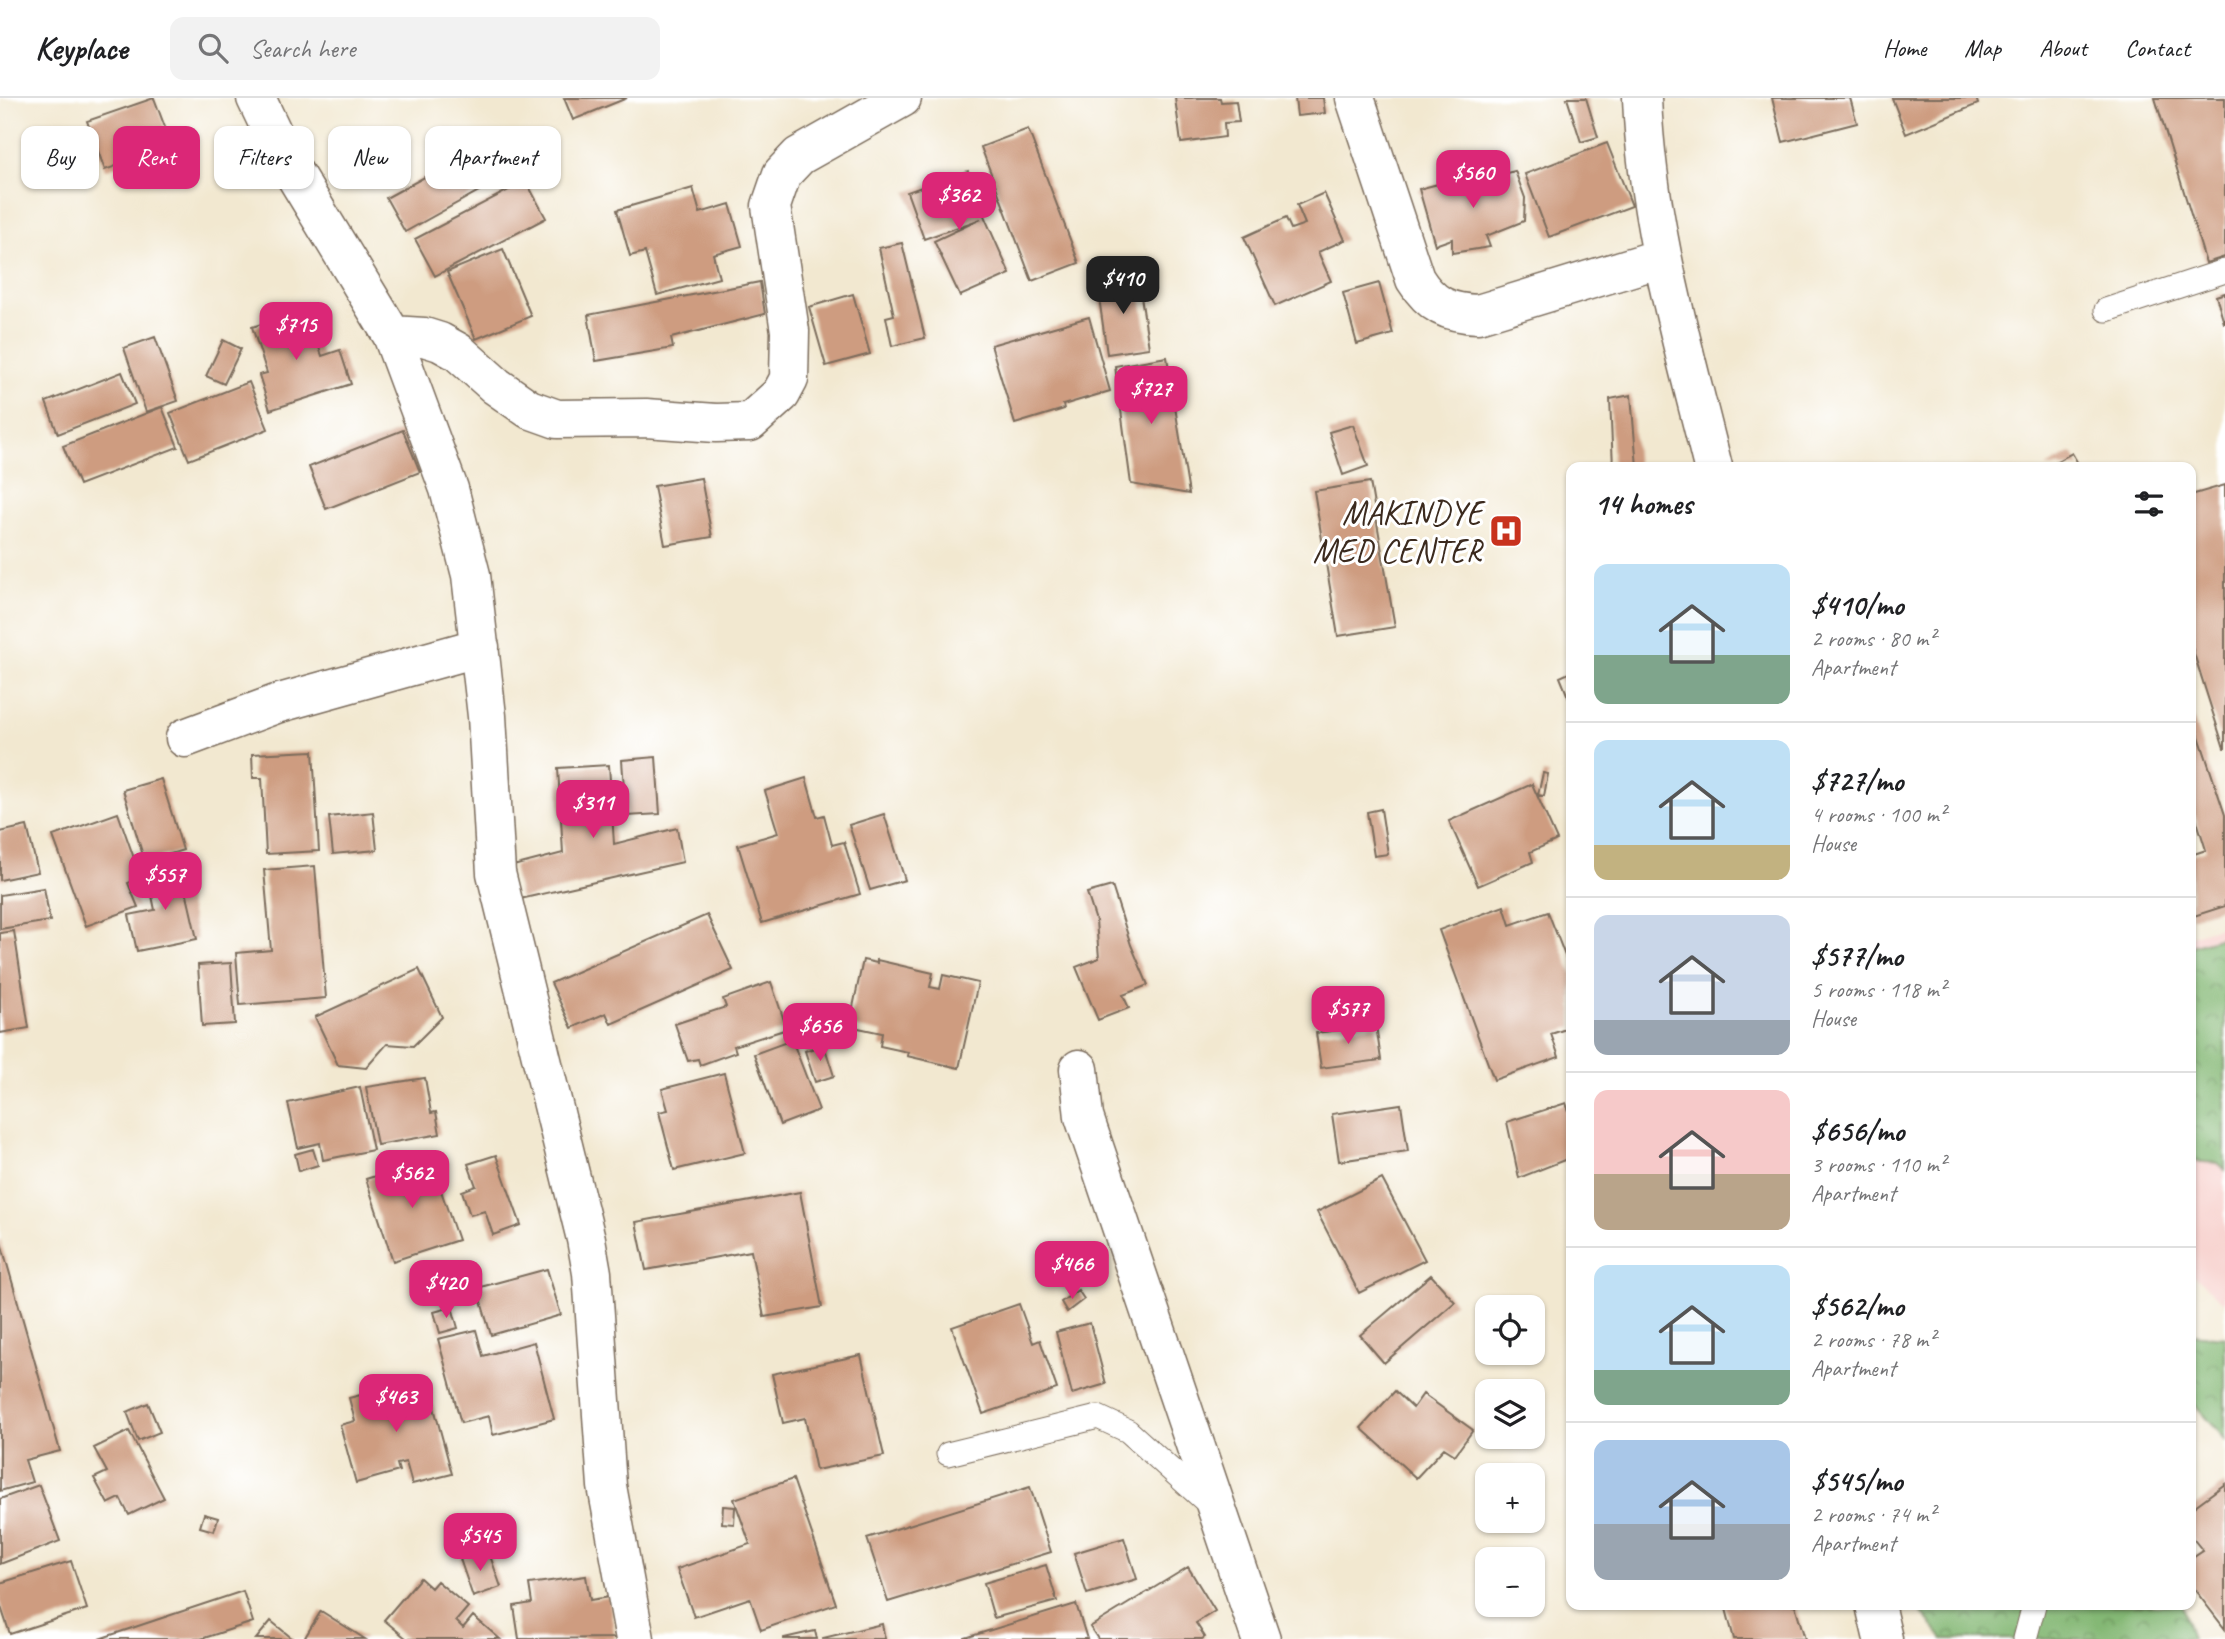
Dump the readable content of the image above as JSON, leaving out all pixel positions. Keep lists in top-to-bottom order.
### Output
{
  "places": {
    "hospital": ["MAKINDYE MED CENTER"]
  },
  "page": {
    "header": "Keyplace",
    "search": "Search here",
    "nav": [
      "Home",
      "Map",
      "About",
      "Contact"
    ],
    "chip": [
      "Buy",
      "Rent",
      "Filters",
      "New",
      "Apartment"
    ],
    "price": [
      "$560",
      "$362",
      "$410",
      "$715",
      "$727",
      "$311",
      "$557",
      "$577",
      "$656",
      "$562",
      "$466",
      "$420",
      "$463",
      "$545"
    ],
    "heading": "14 homes",
    "list": [
      {
        "name": "$410/mo",
        "note": "2 rooms · 80 m² · Apartment"
      },
      {
        "name": "$727/mo",
        "note": "4 rooms · 100 m² · House"
      },
      {
        "name": "$577/mo",
        "note": "5 rooms · 118 m² · House"
      },
      {
        "name": "$656/mo",
        "note": "3 rooms · 110 m² · Apartment"
      },
      {
        "name": "$562/mo",
        "note": "2 rooms · 78 m² · Apartment"
      },
      {
        "name": "$545/mo",
        "note": "2 rooms · 74 m² · Apartment"
      }
    ],
    "map_buttons": ["+", "−"]
  }
}
